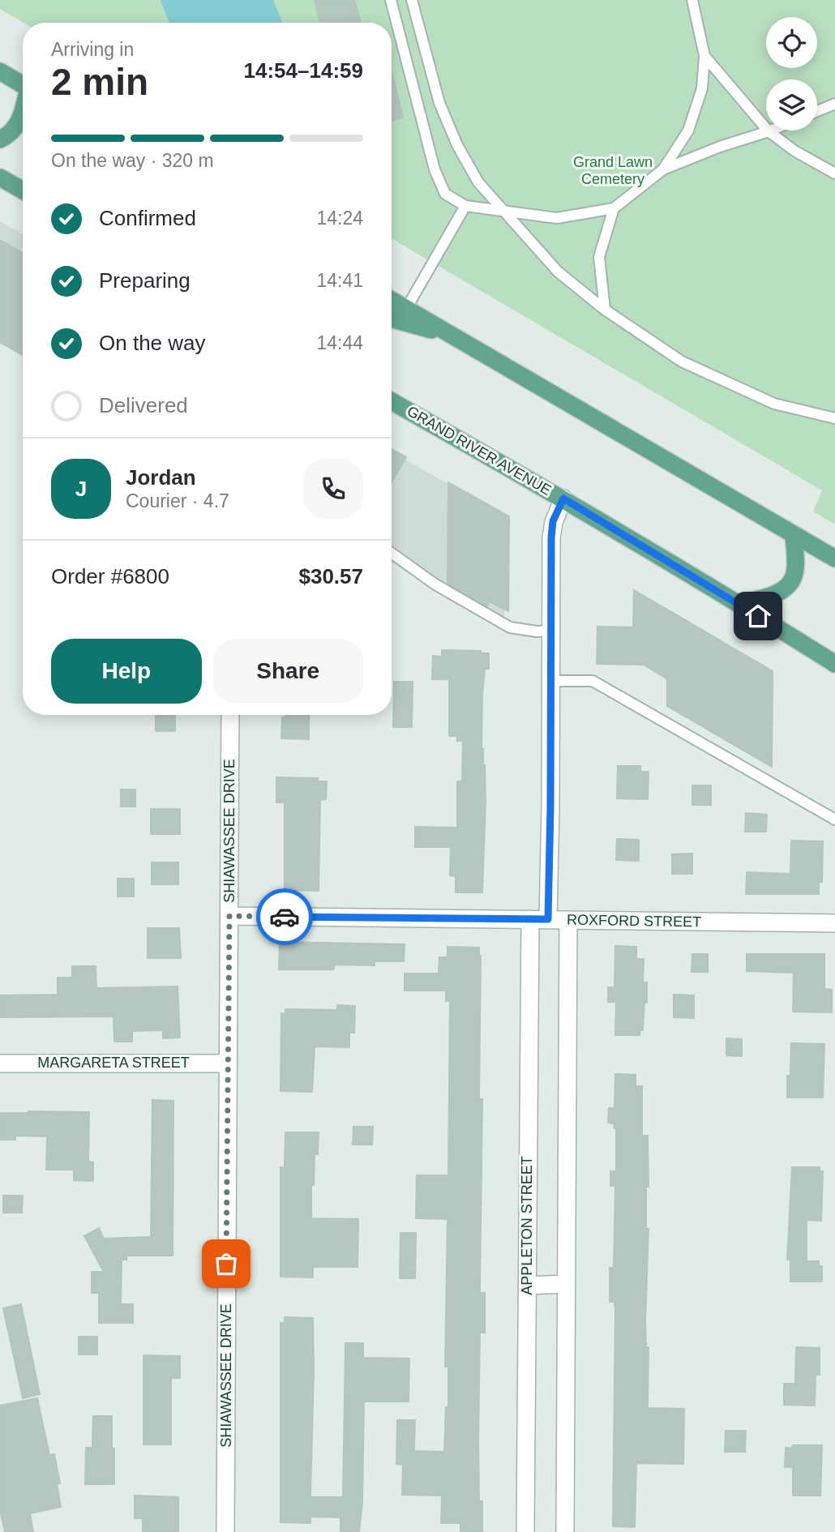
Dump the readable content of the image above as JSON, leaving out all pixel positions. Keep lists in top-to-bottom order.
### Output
{
  "streets": {
    "main road": ["GRAND RIVER AVENUE"],
    "street": [
      "SHIAWASSEE DRIVE",
      "ROXFORD STREET",
      "MARGARETA STREET",
      "APPLETON STREET"
    ]
  },
  "crossings": [
    ["SHIAWASSEE DRIVE", "ROXFORD STREET"],
    ["SHIAWASSEE DRIVE", "MARGARETA STREET"],
    ["ROXFORD STREET", "APPLETON STREET"]
  ],
  "parks": ["Grand Lawn Cemetery"],
  "page": {
    "heading": ["2 min", "Arriving in", "14:54–14:59"],
    "panel": [
      "Jordan",
      "Courier · 4.7",
      "Order #6800",
      "$30.57"
    ],
    "bar": "On the way · 320 m",
    "list": [
      ["Confirmed", "14:24"],
      ["Preparing", "14:41"],
      ["On the way", "14:44"],
      "Delivered"
    ],
    "round": "J",
    "buttons": ["Help", "Share"]
  }
}
